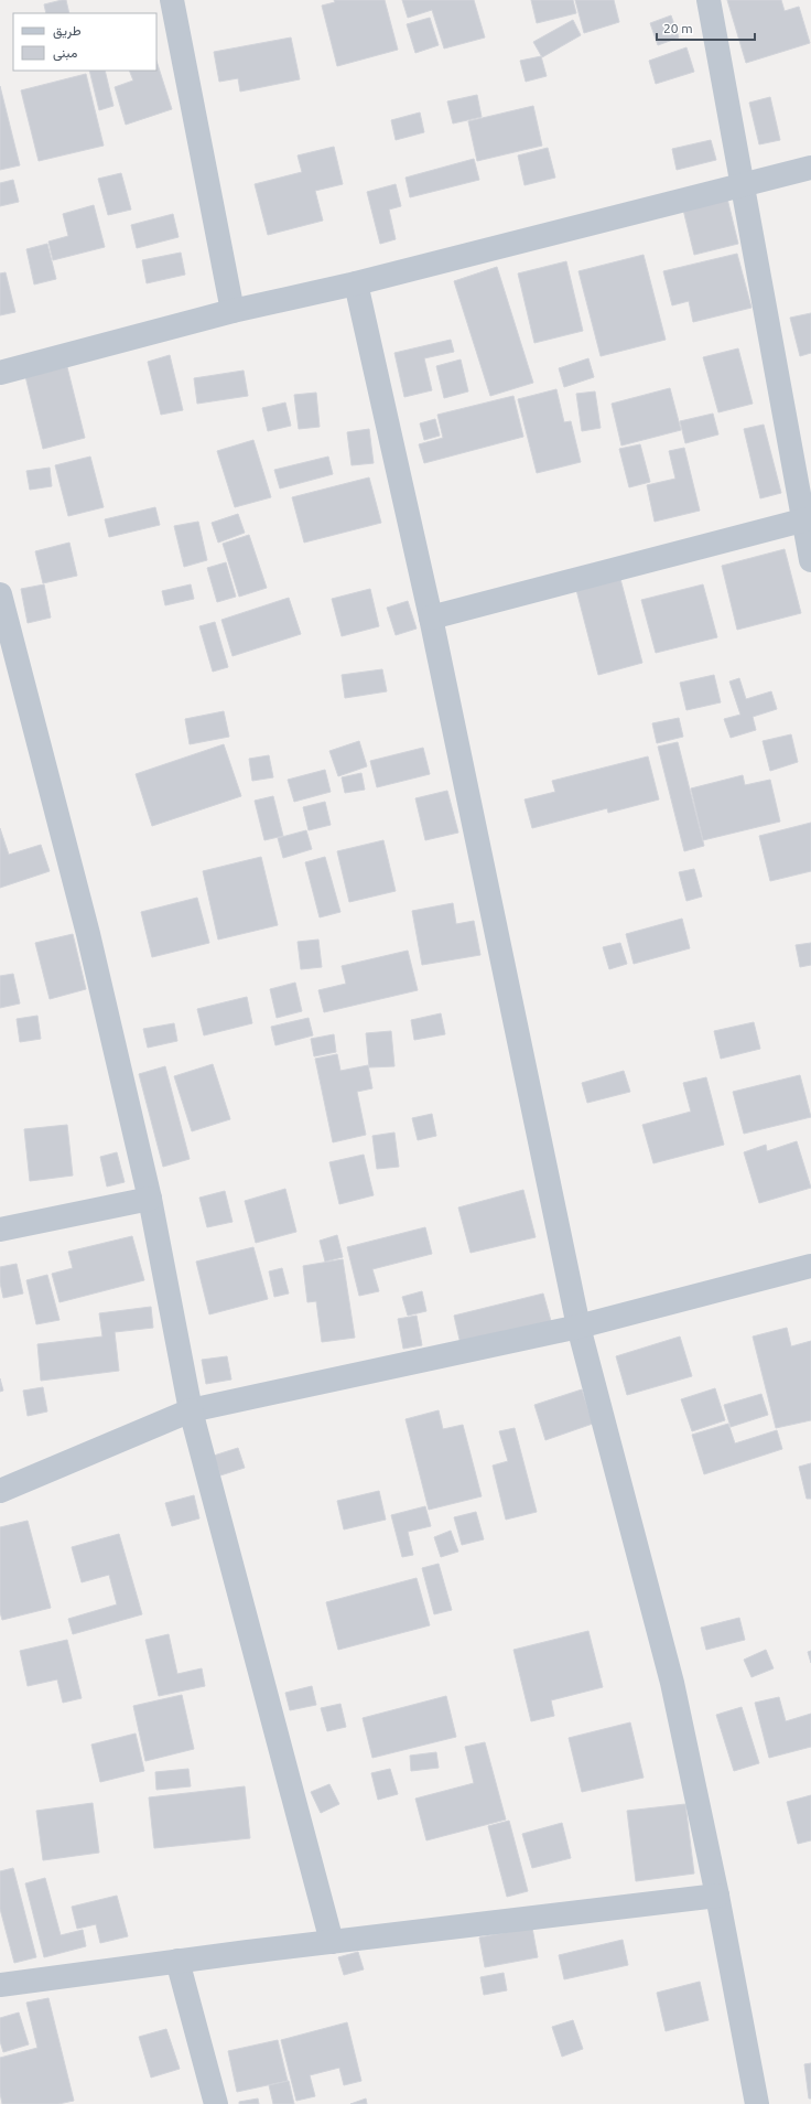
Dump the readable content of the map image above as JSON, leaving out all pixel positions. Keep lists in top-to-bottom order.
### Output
{
  "legend": ["طريق", "مبنى"],
  "scale_bar": "20 m"
}
